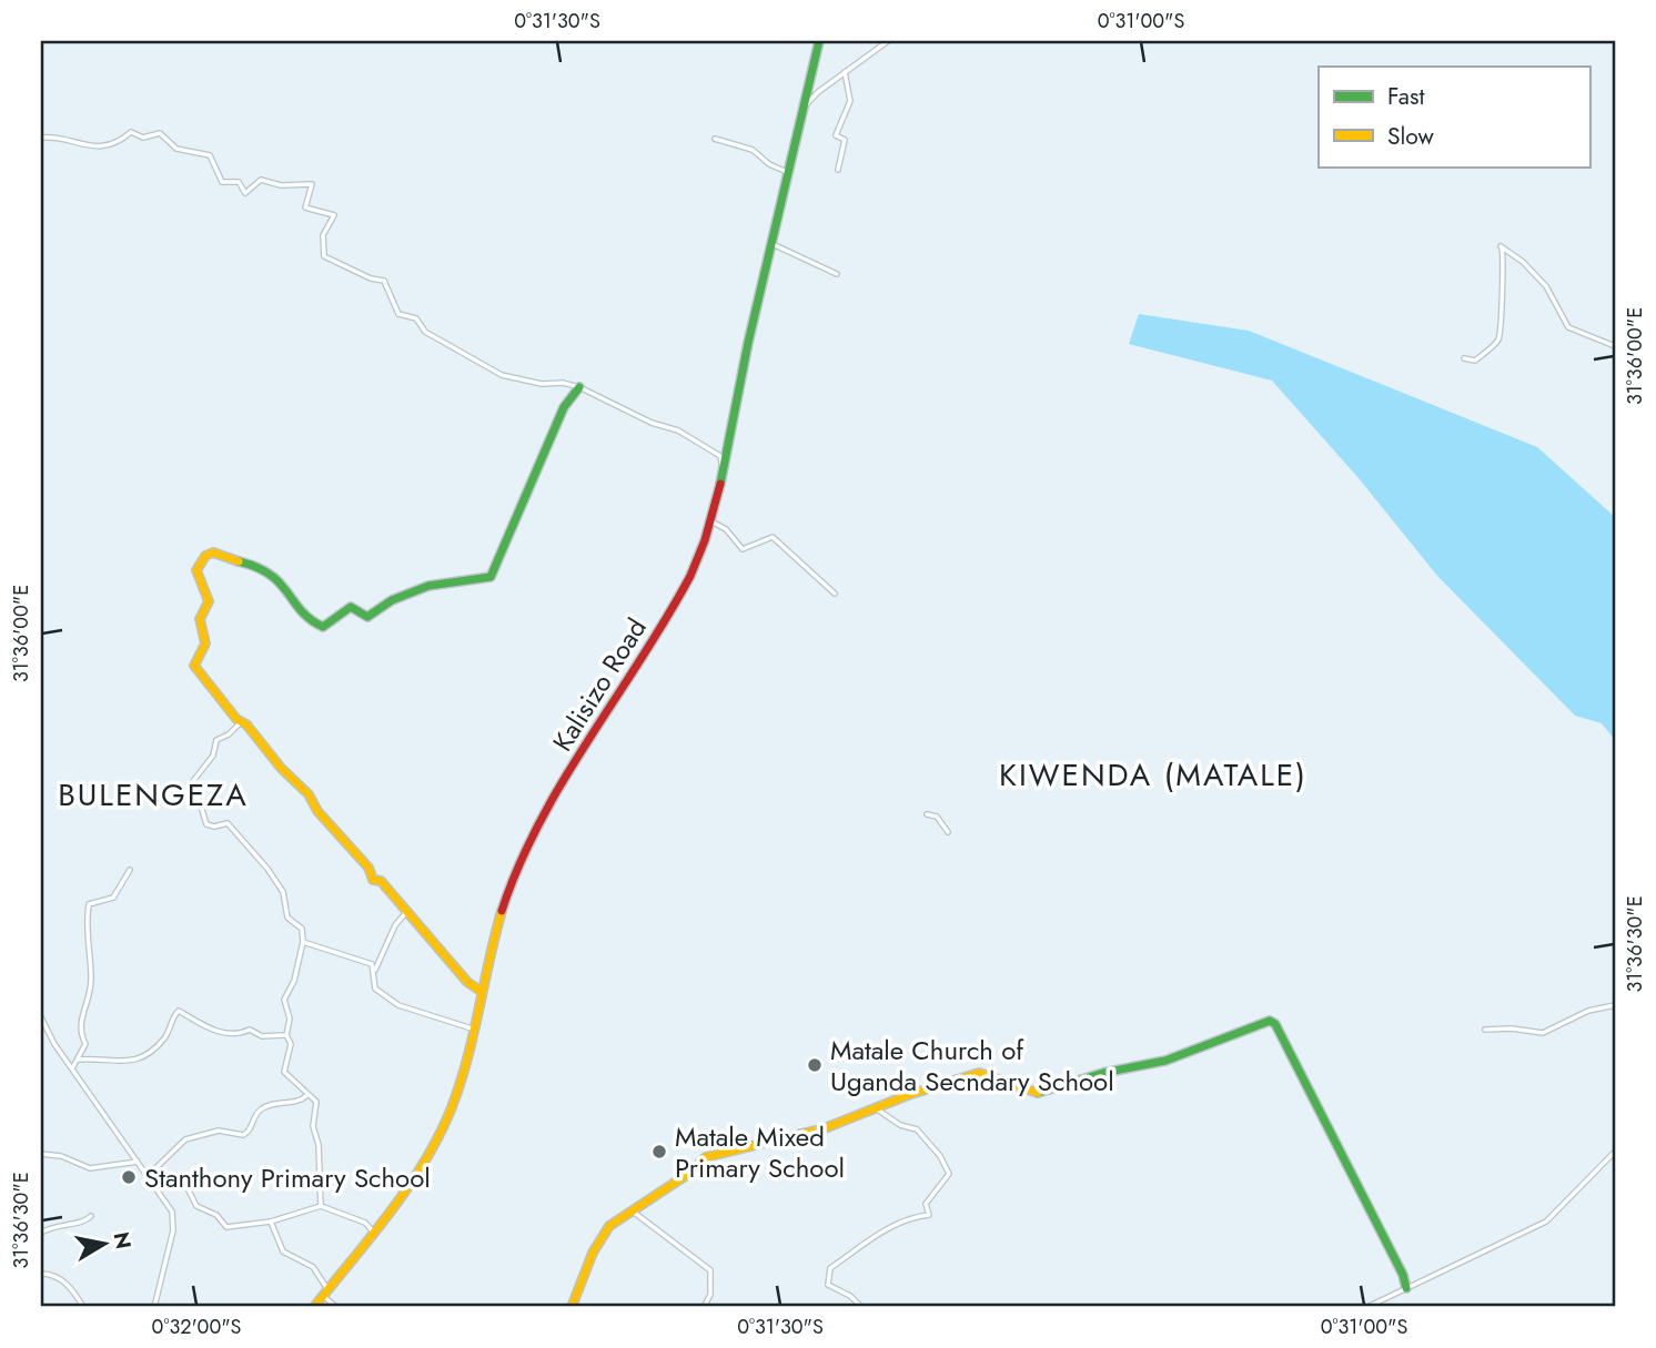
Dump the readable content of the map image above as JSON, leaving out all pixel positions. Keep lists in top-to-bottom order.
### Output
{
  "streets": {
    "street": ["Kalisizo Road"]
  },
  "districts": ["KIWENDA (MATALE)", "BULENGEZA"],
  "places": ["Matale Church of Uganda Secndary School", "Matale Mixed Primary School", "Stanthony Primary School"],
  "legend": ["Fast", "Slow"],
  "north": "right",
  "coordinates": [
    "0°31'30\"S",
    "0°31'00\"S",
    "31°36'00\"E",
    "31°36'30\"E",
    "0°32'00\"S"
  ]
}
